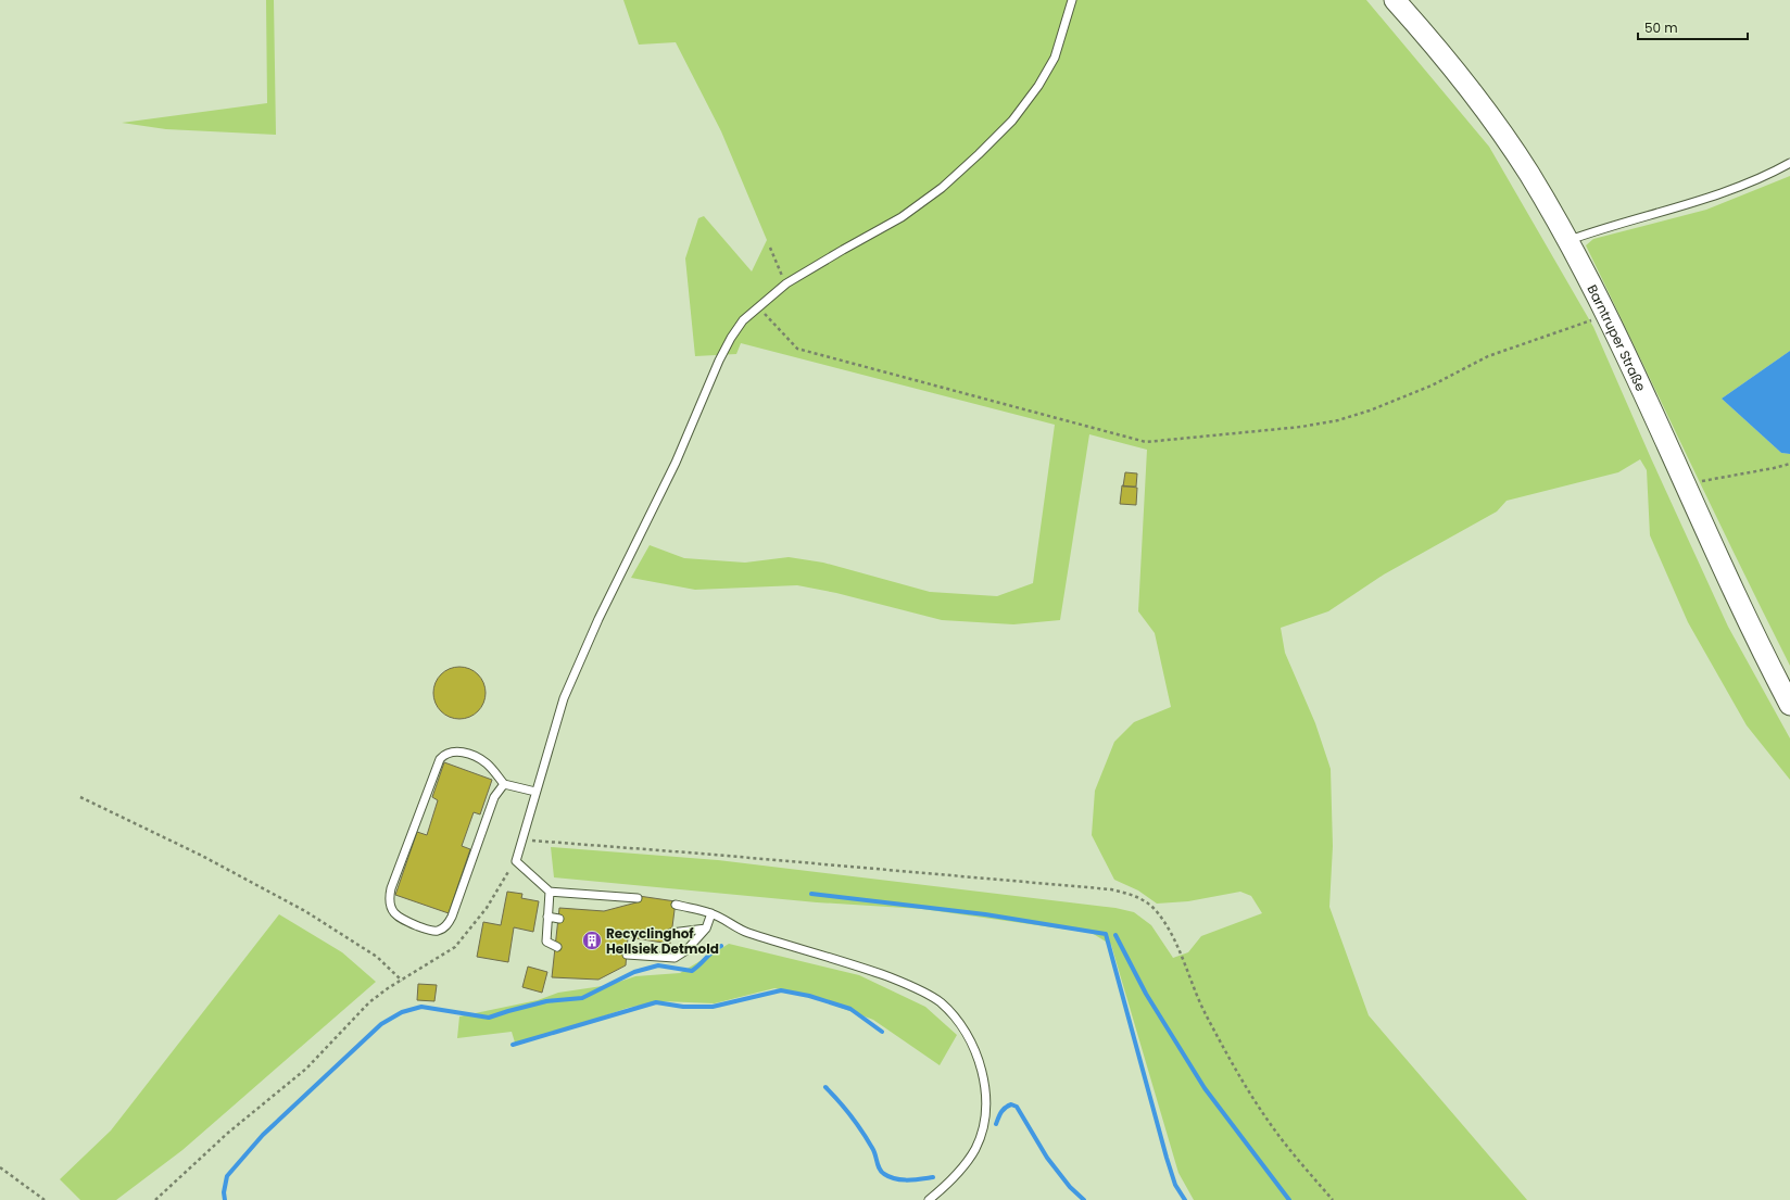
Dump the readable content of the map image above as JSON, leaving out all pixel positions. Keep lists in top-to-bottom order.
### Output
{
  "streets": {
    "main road": ["Barntruper Straße"]
  },
  "places": {
    "building": ["Recyclinghof Hellsiek Detmold"]
  },
  "scale_bar": "50 m"
}
